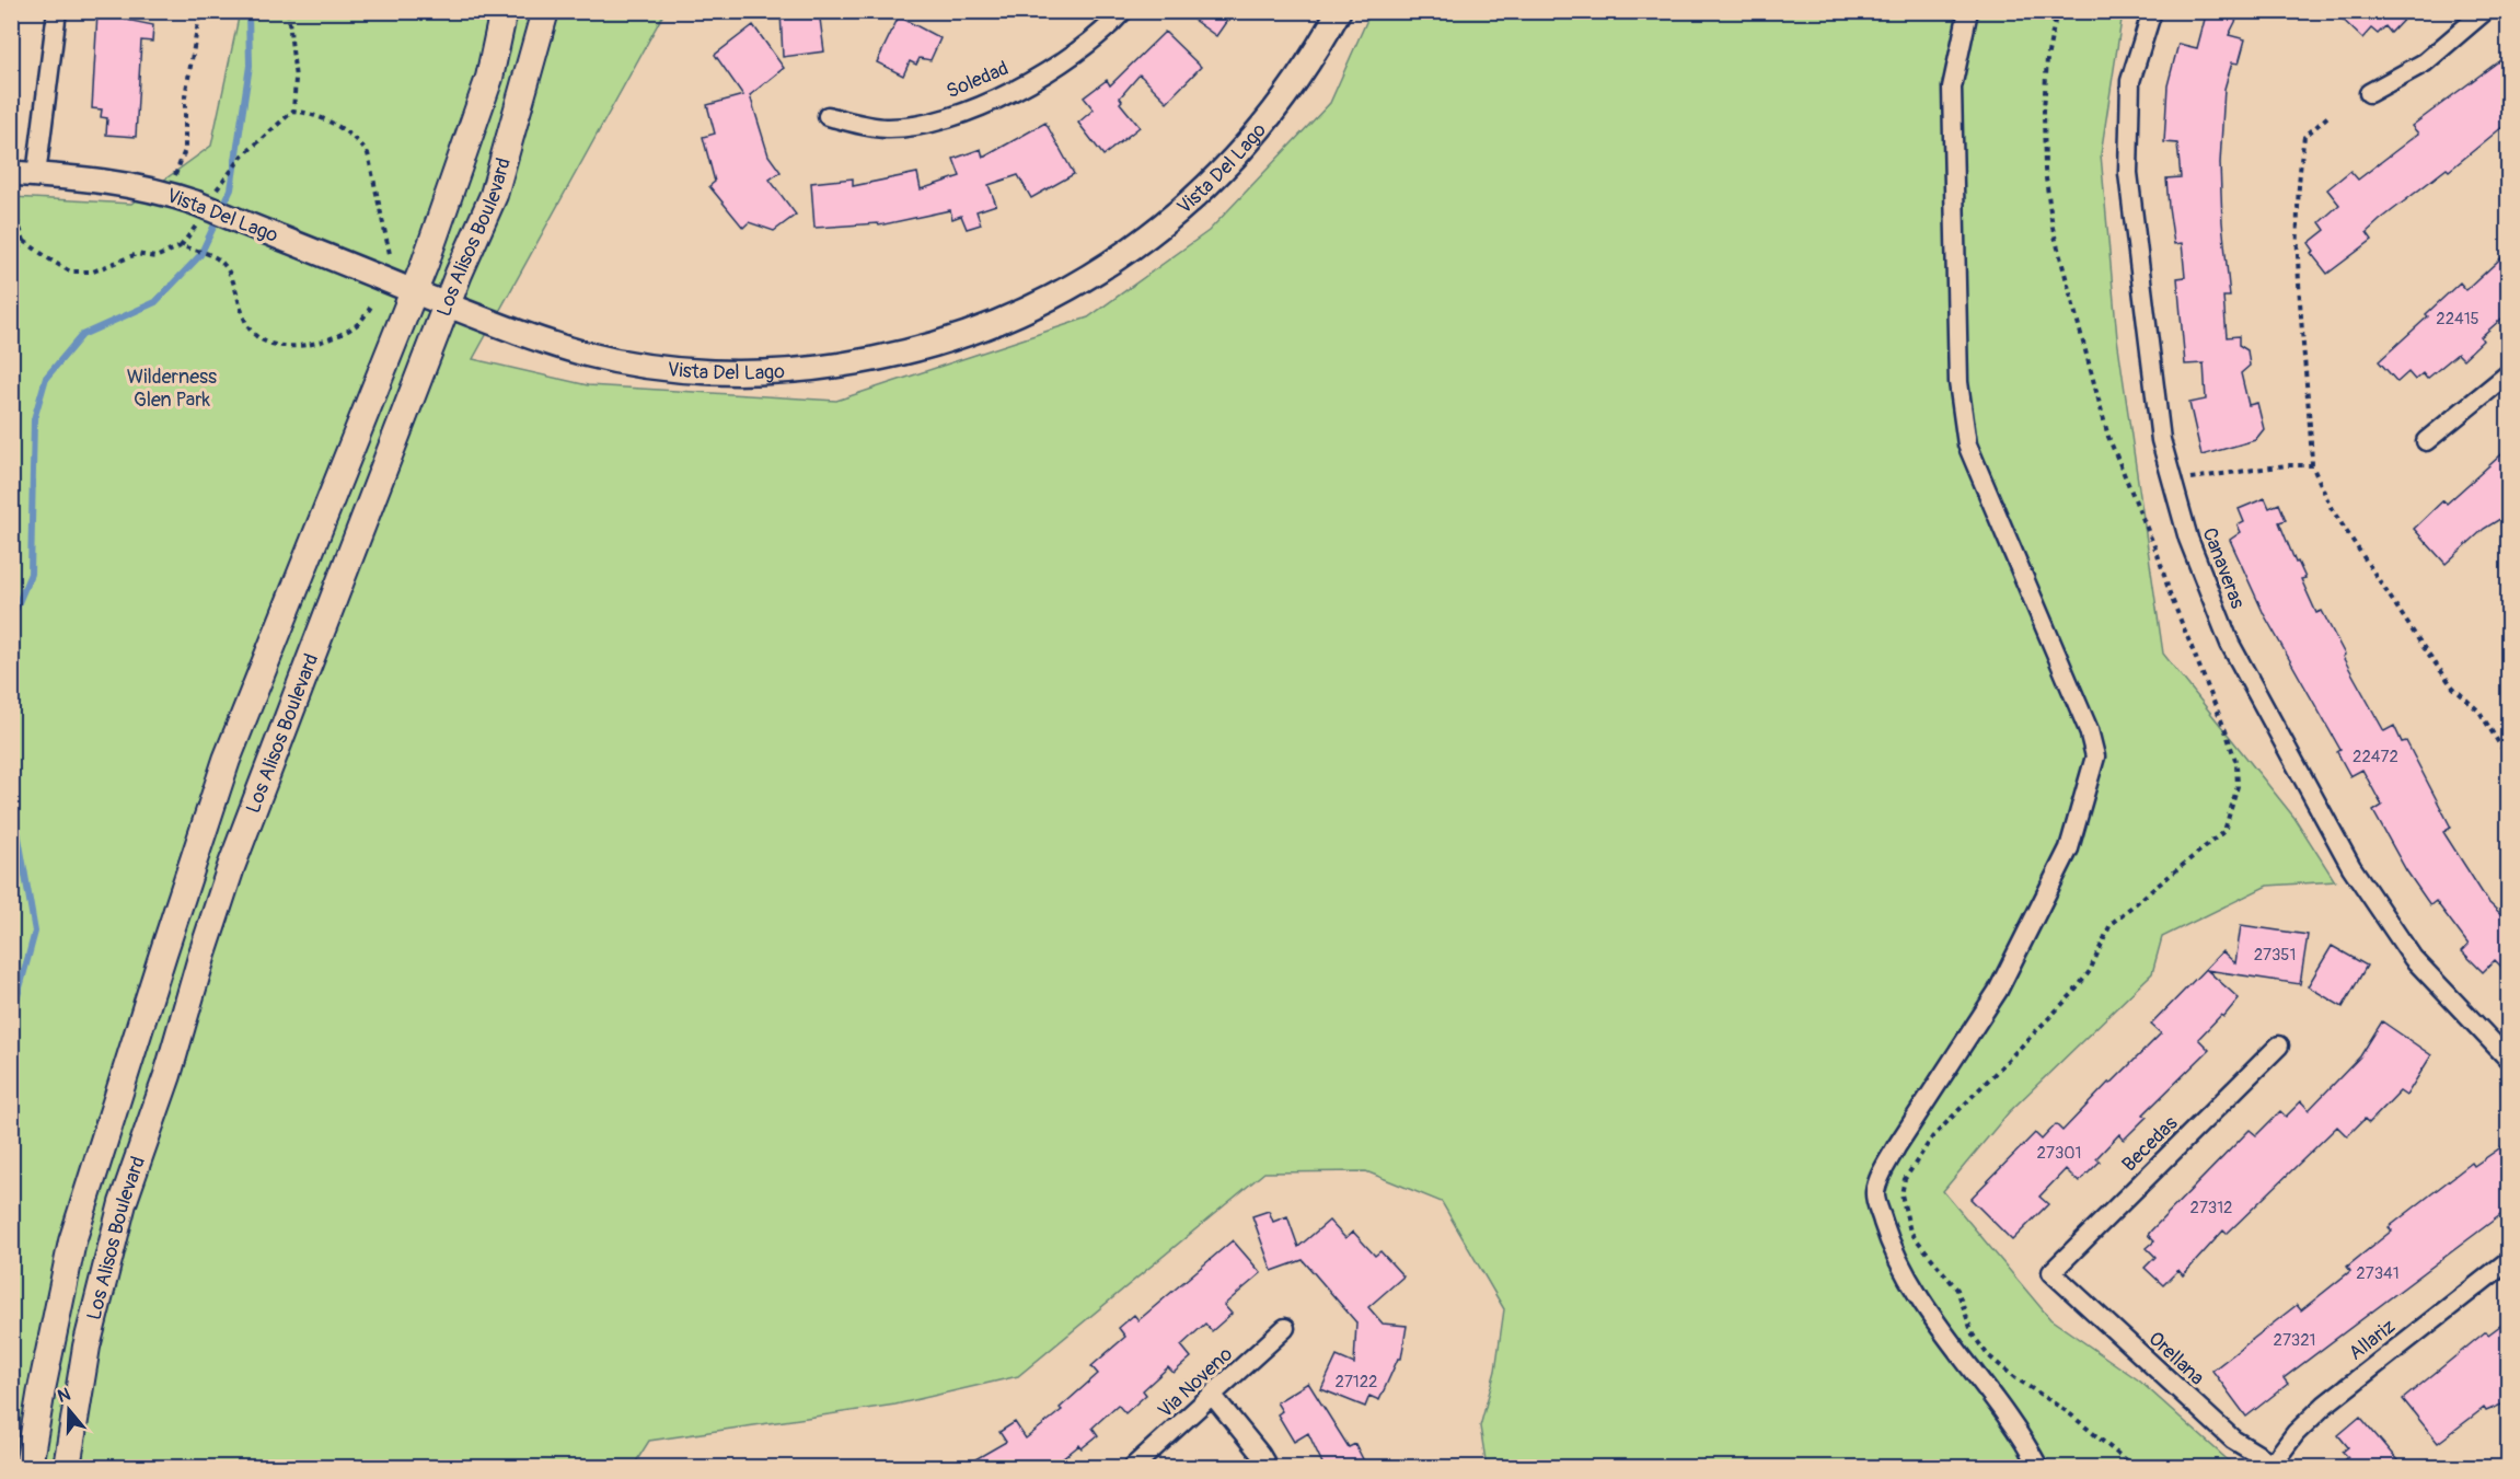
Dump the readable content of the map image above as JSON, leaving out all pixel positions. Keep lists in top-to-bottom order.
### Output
{
  "streets": {
    "main road": ["Los Alisos Boulevard"],
    "street": [
      "Soledad",
      "Vista Del Lago",
      "Canaveras",
      "Becedas",
      "Allariz",
      "Orellana",
      "Via Noveno"
    ]
  },
  "crossings": [
    ["Vista Del Lago", "Los Alisos Boulevard"],
    ["Becedas", "Orellana"],
    ["Allariz", "Orellana"]
  ],
  "parks": ["Wilderness Glen Park"],
  "house_numbers": [
    "22415",
    "22472",
    "27351",
    "27301",
    "27312",
    "27341",
    "27321",
    "27122"
  ],
  "north": "top"
}
